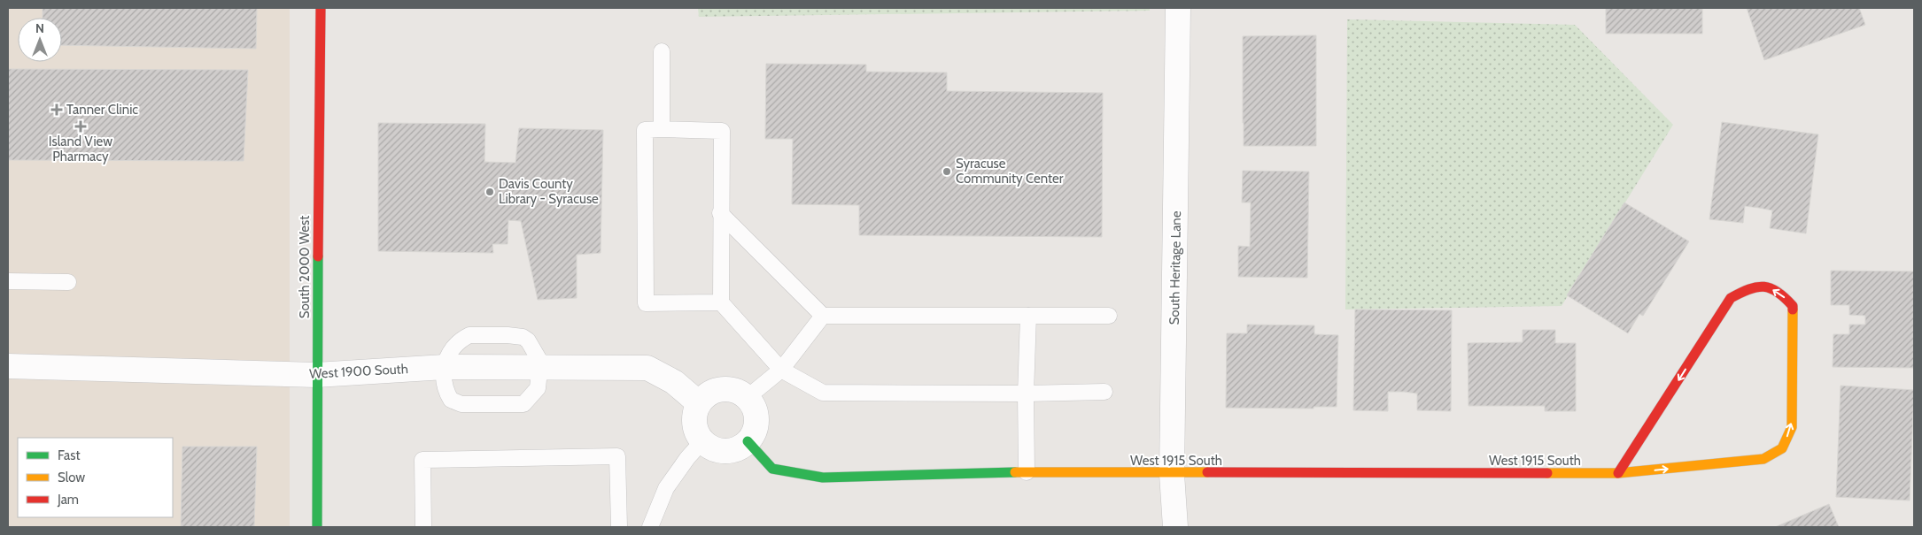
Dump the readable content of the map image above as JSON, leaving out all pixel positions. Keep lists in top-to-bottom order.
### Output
{
  "streets": {
    "street": [
      "South 2000 West",
      "South Heritage Lane",
      "West 1900 South",
      "West 1915 South"
    ]
  },
  "crossings": [
    ["South 2000 West", "West 1900 South"],
    ["South Heritage Lane", "West 1915 South"],
    ["West 1900 South", "West 1915 South"]
  ],
  "places": {
    "health": ["Tanner Clinic", "Island View Pharmacy"],
    "other": ["Syracuse Community Center", "Davis County Library - Syracuse"]
  },
  "legend": ["Fast", "Slow", "Jam"],
  "north": "top"
}
